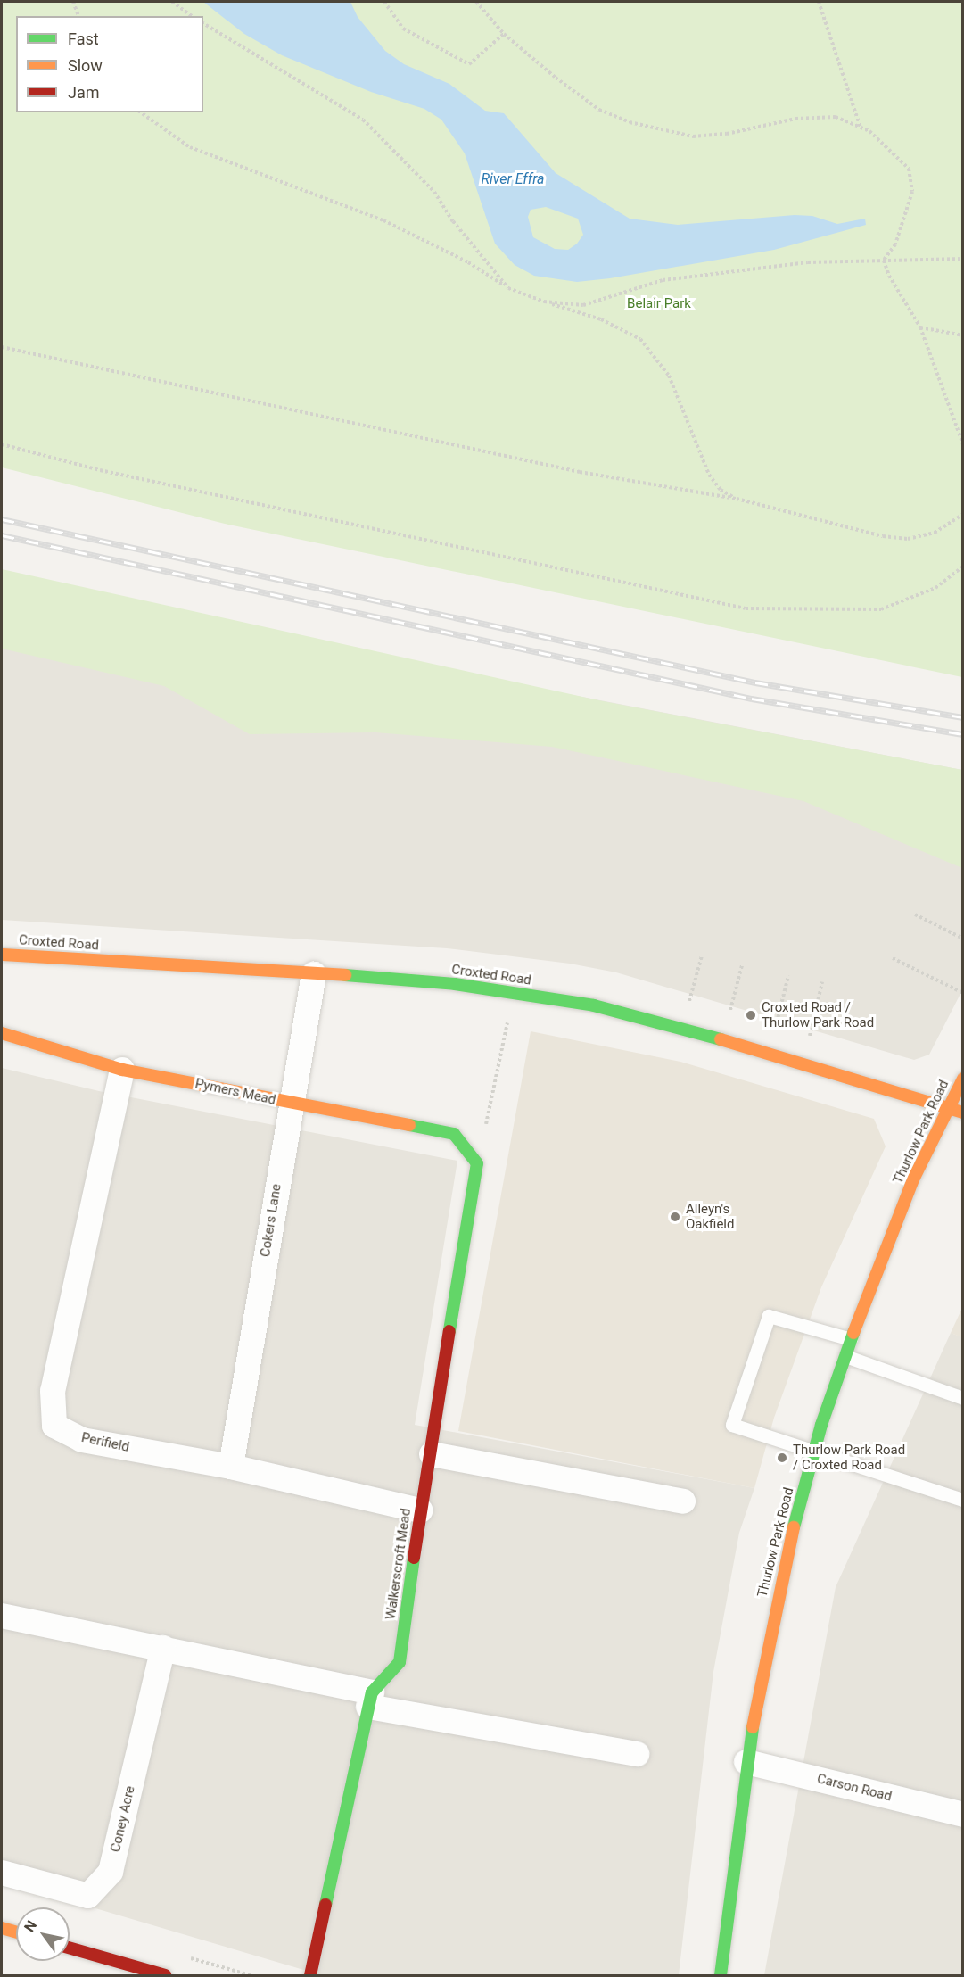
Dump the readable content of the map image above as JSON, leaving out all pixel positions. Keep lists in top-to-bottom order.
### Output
{
  "streets": {
    "main road": [
      "Croxted Road",
      "Pymers Mead",
      "Thurlow Park Road",
      "Walkerscroft Mead"
    ],
    "street": [
      "Cokers Lane",
      "Perifield",
      "Carson Road",
      "Coney Acre"
    ]
  },
  "crossings": [
    ["Croxted Road", "Thurlow Park Road"],
    ["Croxted Road", "Cokers Lane"],
    ["Pymers Mead", "Cokers Lane"],
    ["Pymers Mead", "Perifield"],
    ["Pymers Mead", "Walkerscroft Mead"],
    ["Thurlow Park Road", "Carson Road"],
    ["Cokers Lane", "Perifield"],
    ["Perifield", "Walkerscroft Mead"]
  ],
  "water": ["River Effra"],
  "parks": ["Belair Park"],
  "places": ["Croxted Road / Thurlow Park Road", "Alleyn's Oakfield", "Thurlow Park Road / Croxted Road"],
  "legend": ["Fast", "Slow", "Jam"],
  "north": "top left"
}
